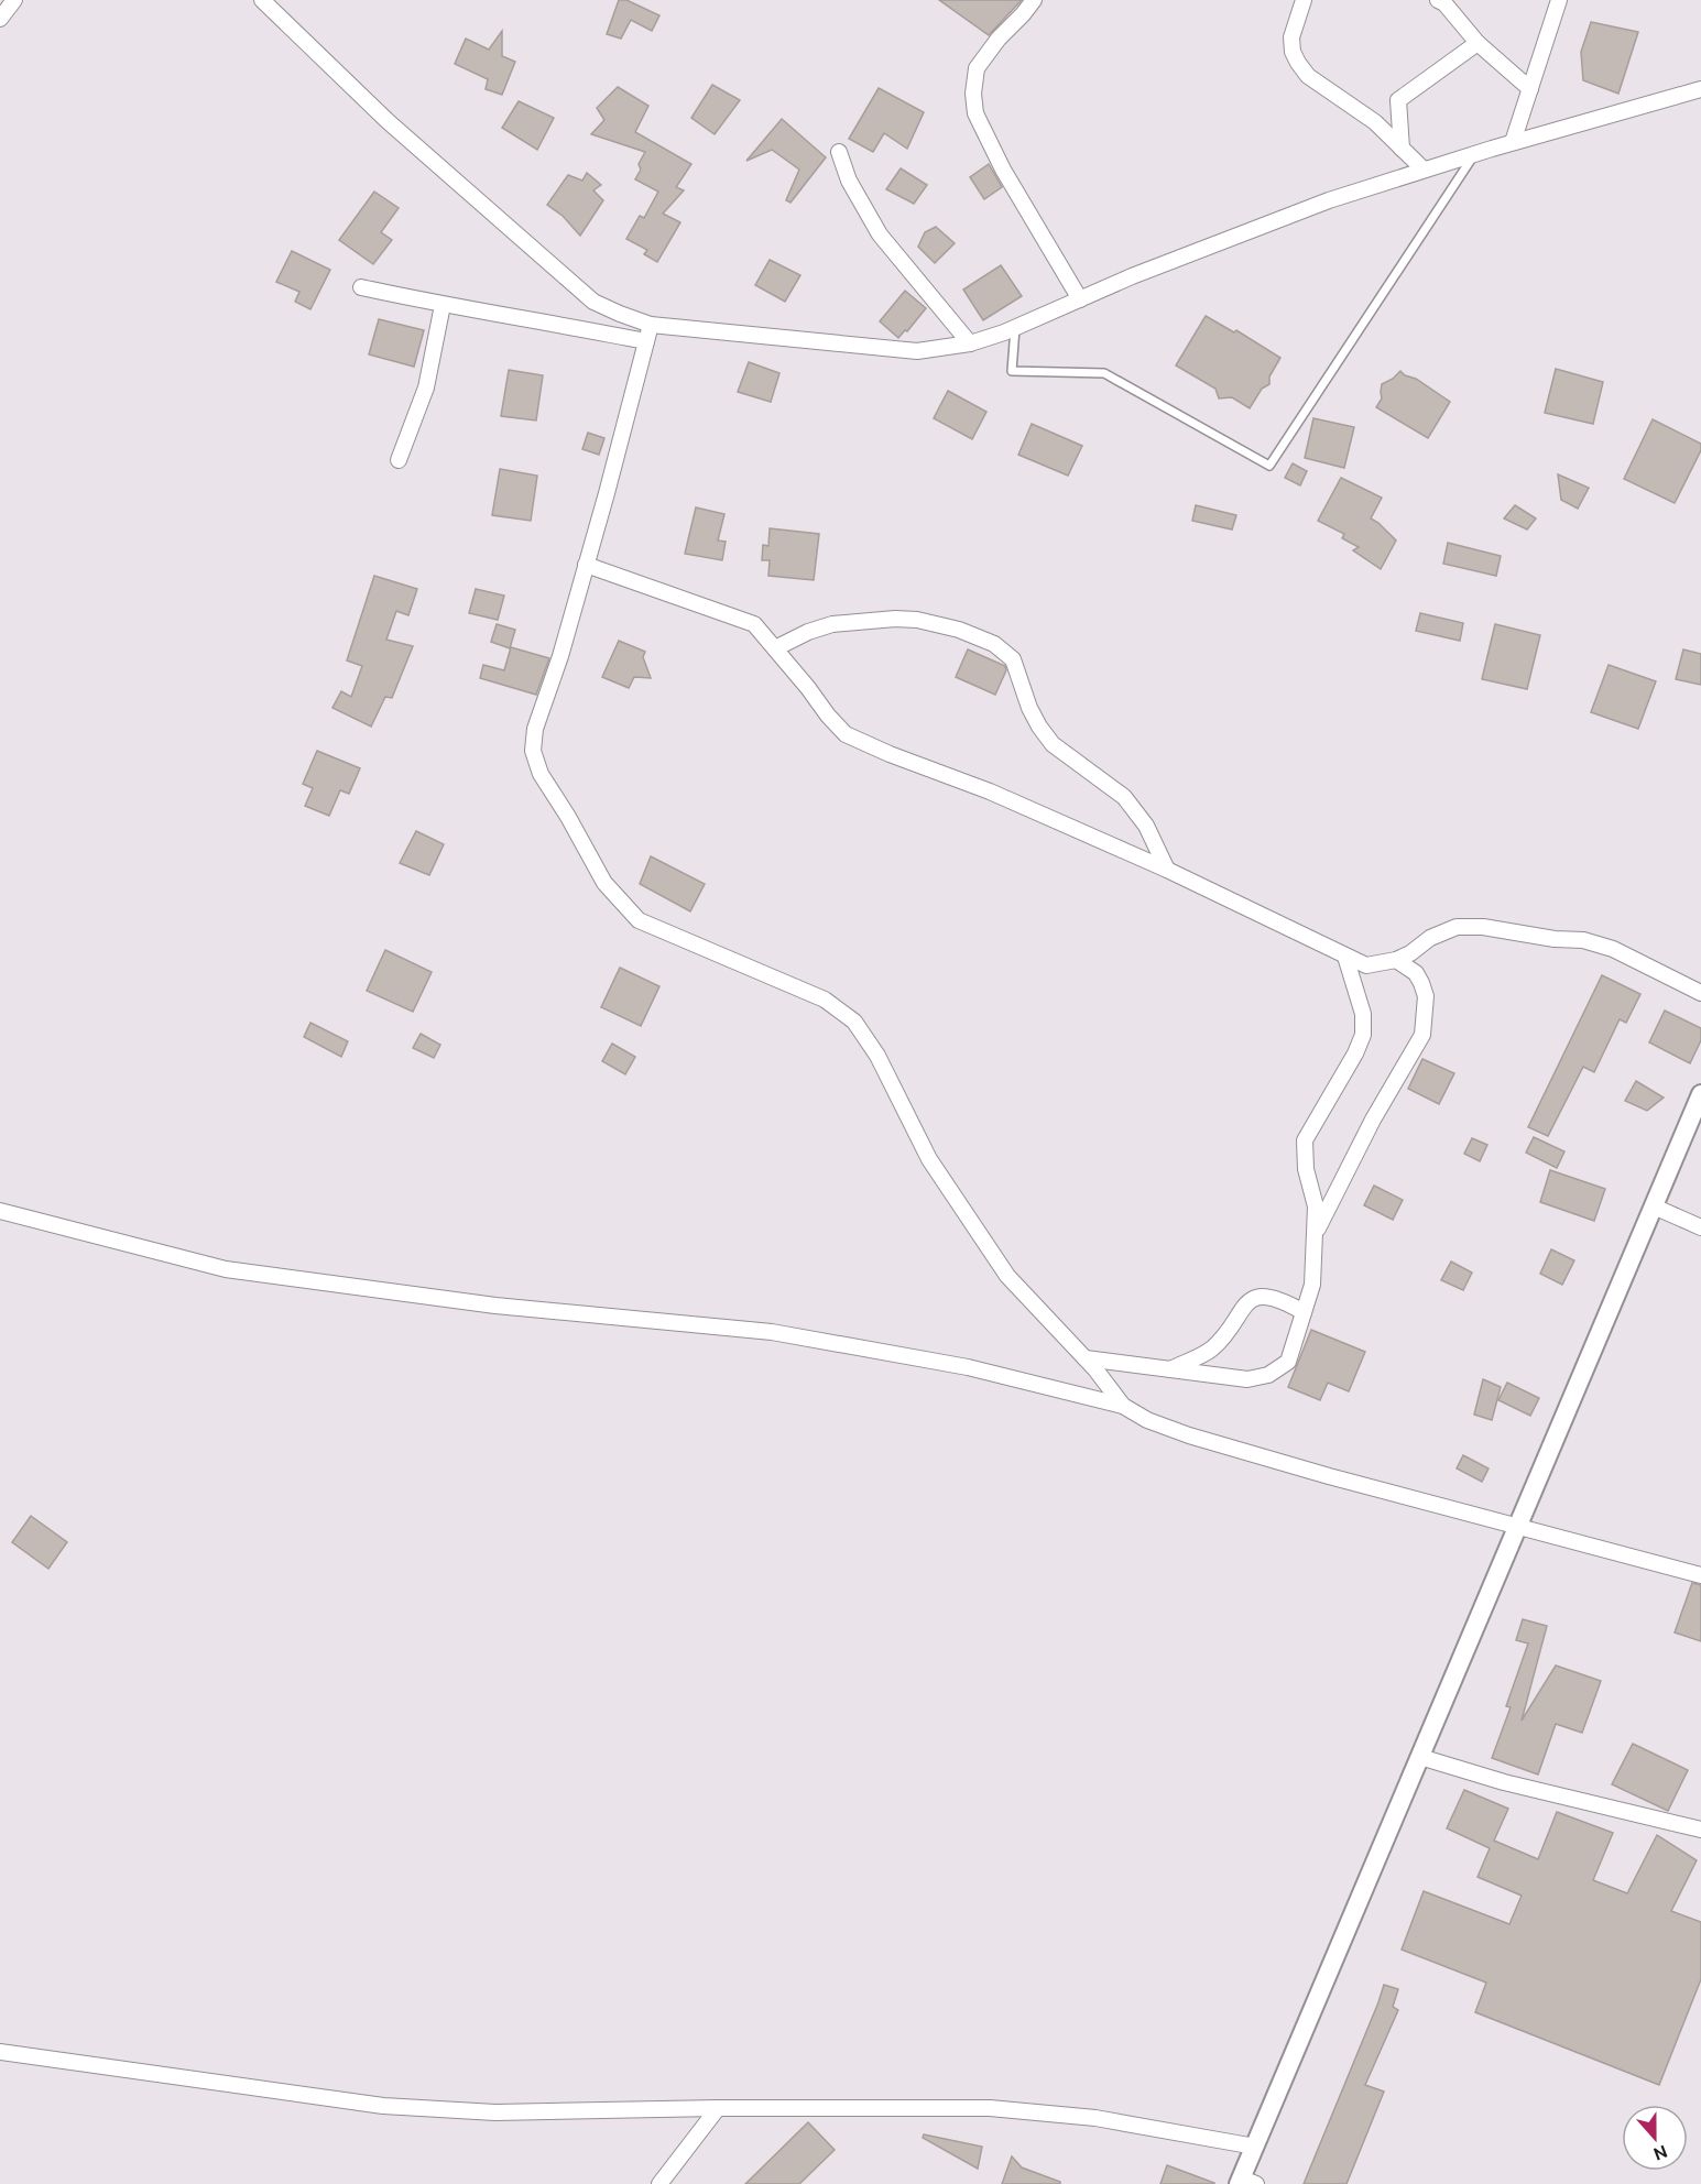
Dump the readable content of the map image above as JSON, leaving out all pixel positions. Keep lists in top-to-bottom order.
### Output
{
  "north": "bottom"
}
